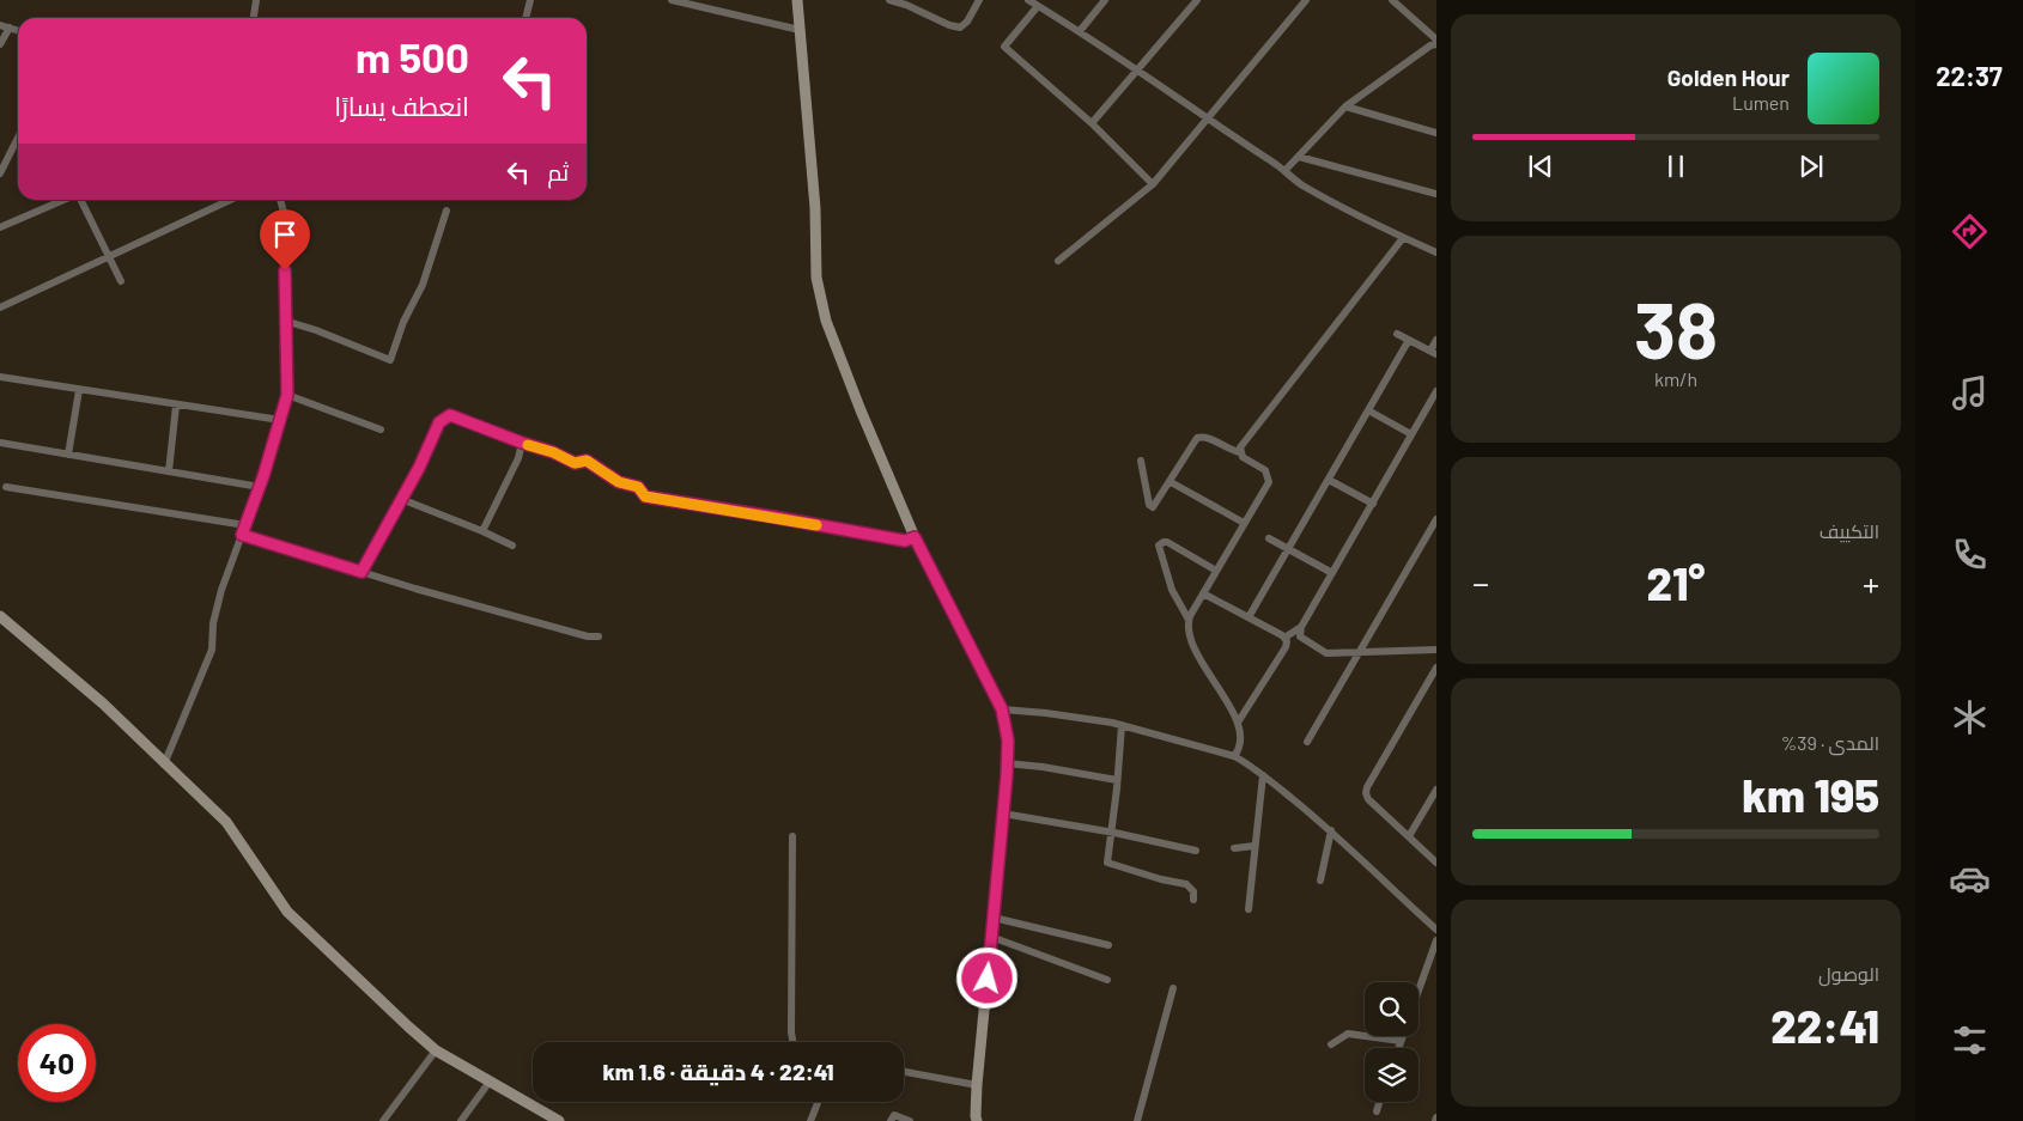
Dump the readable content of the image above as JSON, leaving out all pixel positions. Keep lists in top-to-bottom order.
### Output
{
  "page": {
    "tabs": "22:37",
    "turn": ["500 m", "انعطف يسارًا"],
    "song": ["Golden Hour", "Lumen"],
    "then": "ثم",
    "tile": [
      ["38", "km/h"],
      "التكييف",
      ["المدى · 39%", "195 km"],
      ["الوصول", "22:41"]
    ],
    "heat": ["−", "21°", "+"],
    "limit": "40",
    "trip": "22:41 · 4 دقيقة · 1.6 km"
  }
}
